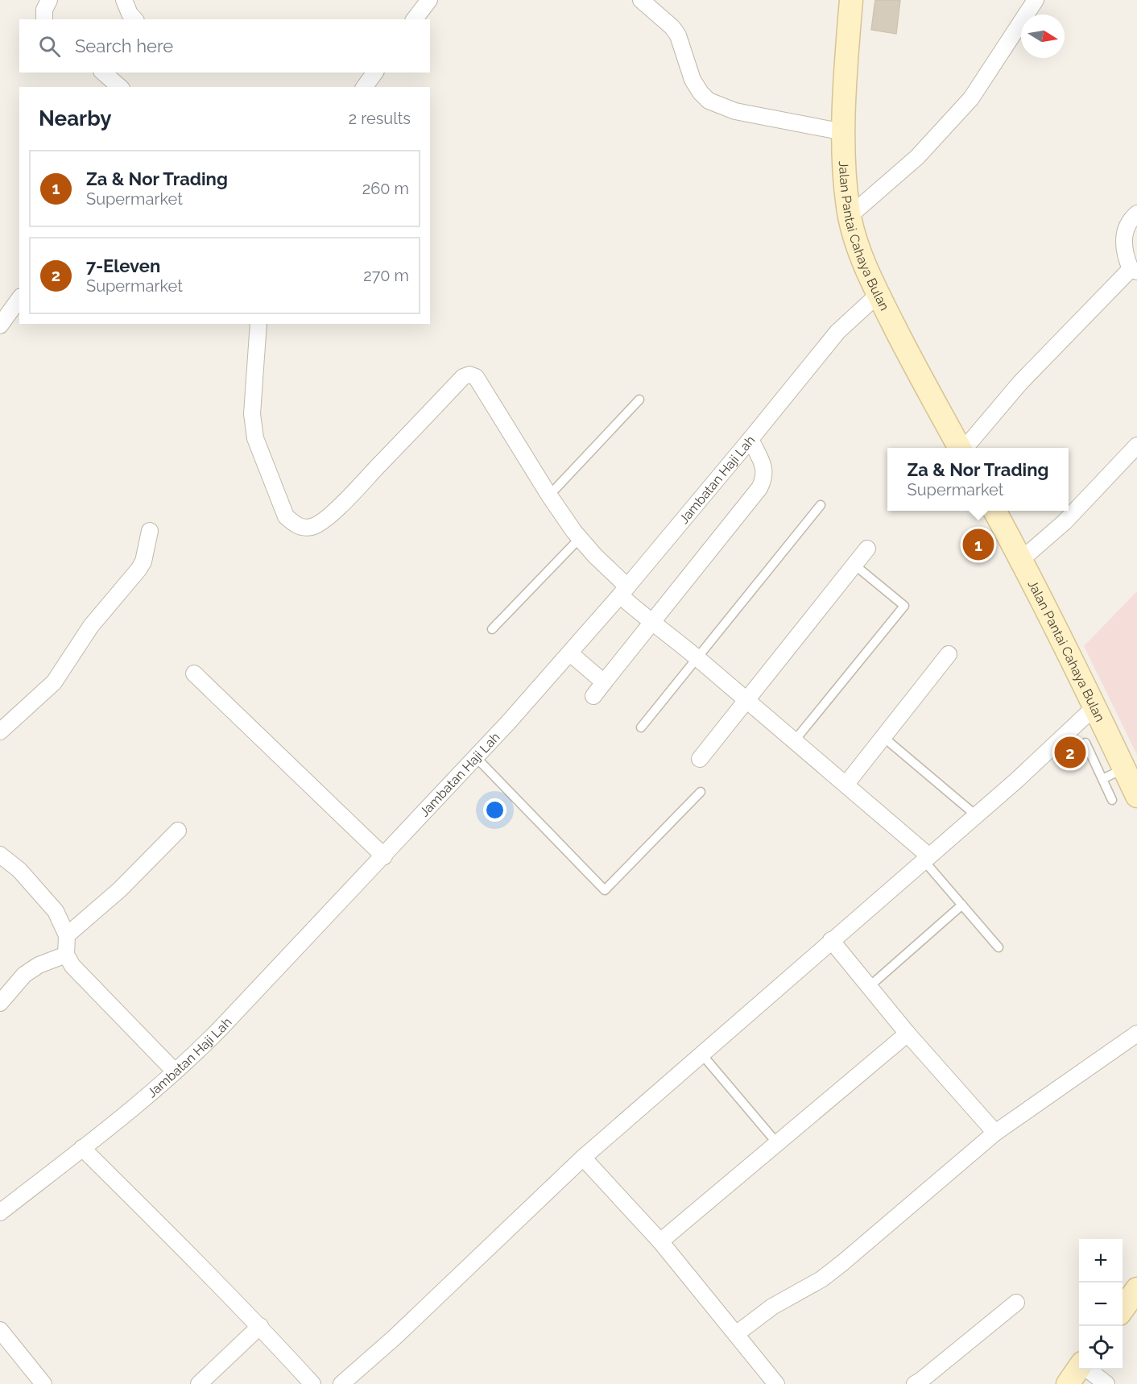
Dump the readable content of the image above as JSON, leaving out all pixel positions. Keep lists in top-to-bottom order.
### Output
{
  "streets": {
    "street": ["Jalan Pantai Cahaya Bulan", "Jambatan Haji Lah"]
  },
  "crossings": [
    ["Jalan Pantai Cahaya Bulan", "Jambatan Haji Lah"]
  ],
  "north": "right",
  "page": {
    "search": "Search here",
    "heading": ["Nearby", "2 results"],
    "list": [
      {
        "mark": "1",
        "name": "Za & Nor Trading",
        "note": "Supermarket",
        "value": "260 m"
      },
      {
        "mark": "2",
        "name": "7-Eleven",
        "note": "Supermarket",
        "value": "270 m"
      }
    ],
    "popup": ["Za & Nor Trading", "Supermarket"],
    "pins": ["1", "2"],
    "map_buttons": ["+", "−"]
  }
}
